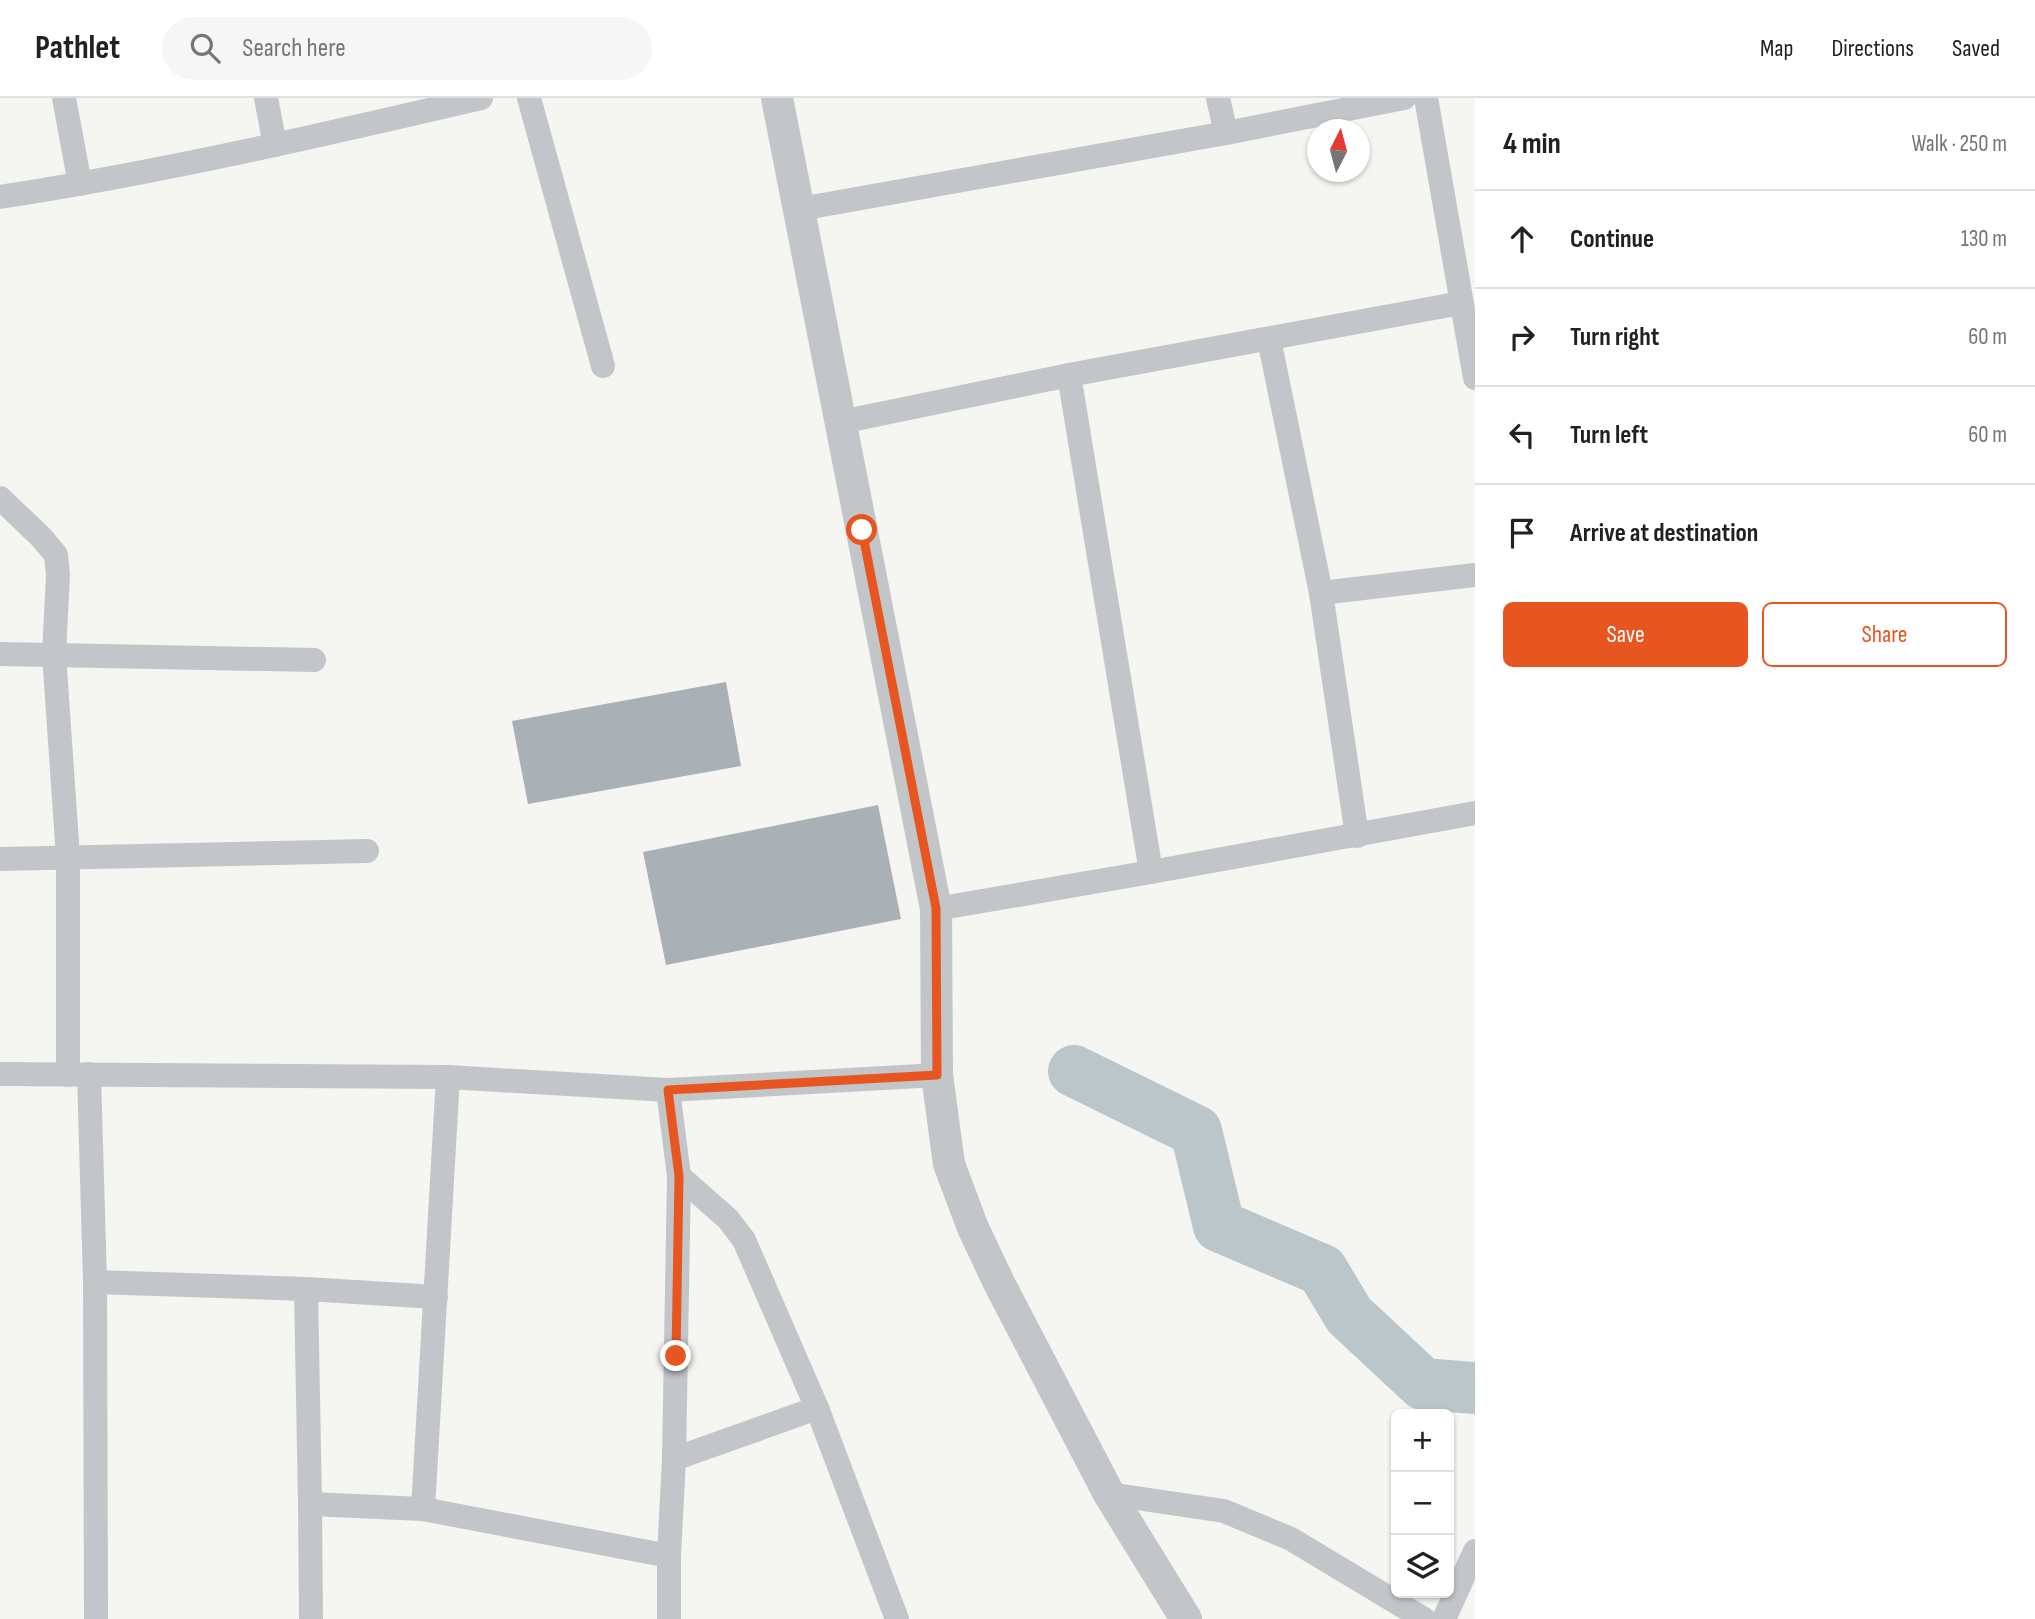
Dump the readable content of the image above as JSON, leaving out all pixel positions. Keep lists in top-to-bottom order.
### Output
{
  "north": "top",
  "page": {
    "header": "Pathlet",
    "search": "Search here",
    "nav": ["Map", "Directions", "Saved"],
    "heading": ["4 min", "Walk · 250 m"],
    "list": [
      ["Continue", "130 m"],
      ["Turn right", "60 m"],
      ["Turn left", "60 m"],
      "Arrive at destination"
    ],
    "buttons": ["Save", "Share"],
    "map_buttons": ["+", "−"]
  }
}
